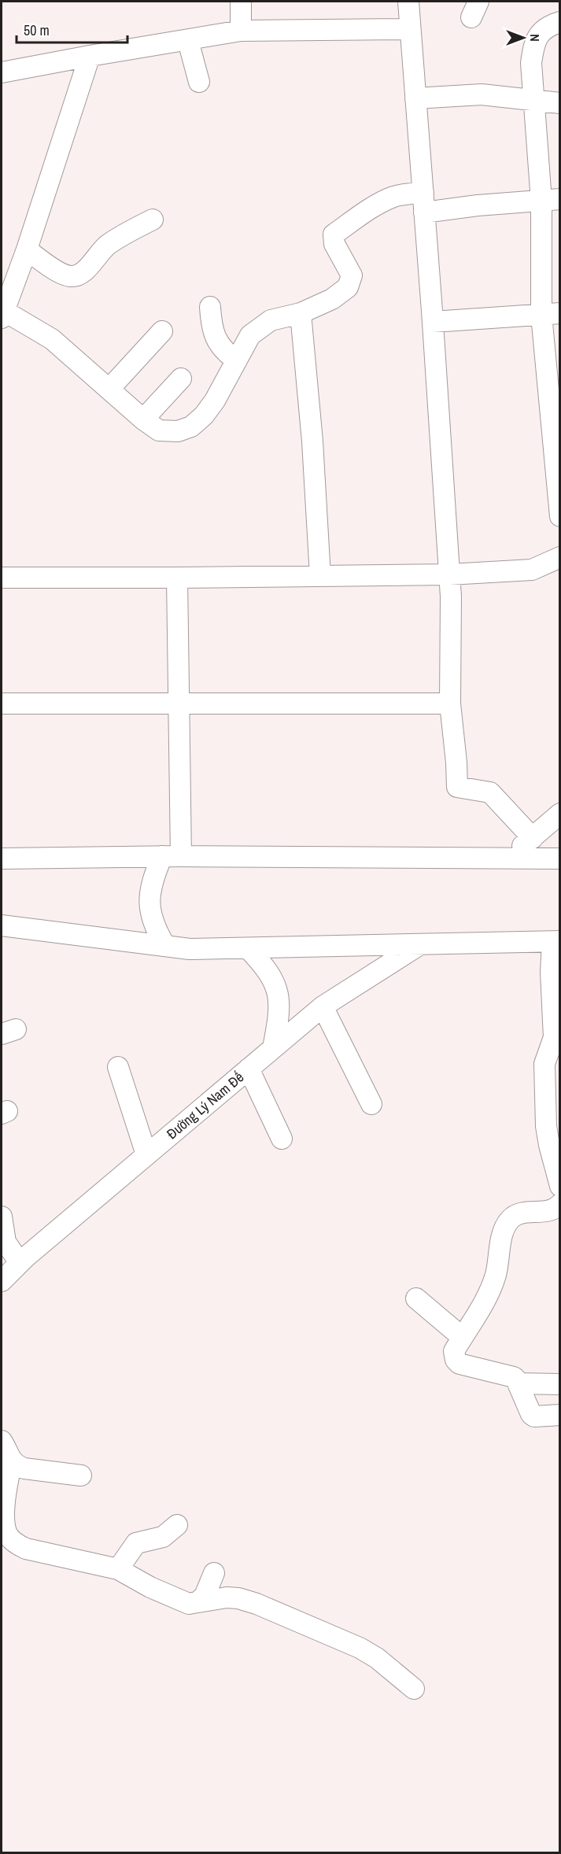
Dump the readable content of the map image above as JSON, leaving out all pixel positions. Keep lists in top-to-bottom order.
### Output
{
  "streets": {
    "street": ["Đường Lý Nam Đế"]
  },
  "scale_bar": "50 m",
  "north": "right"
}
